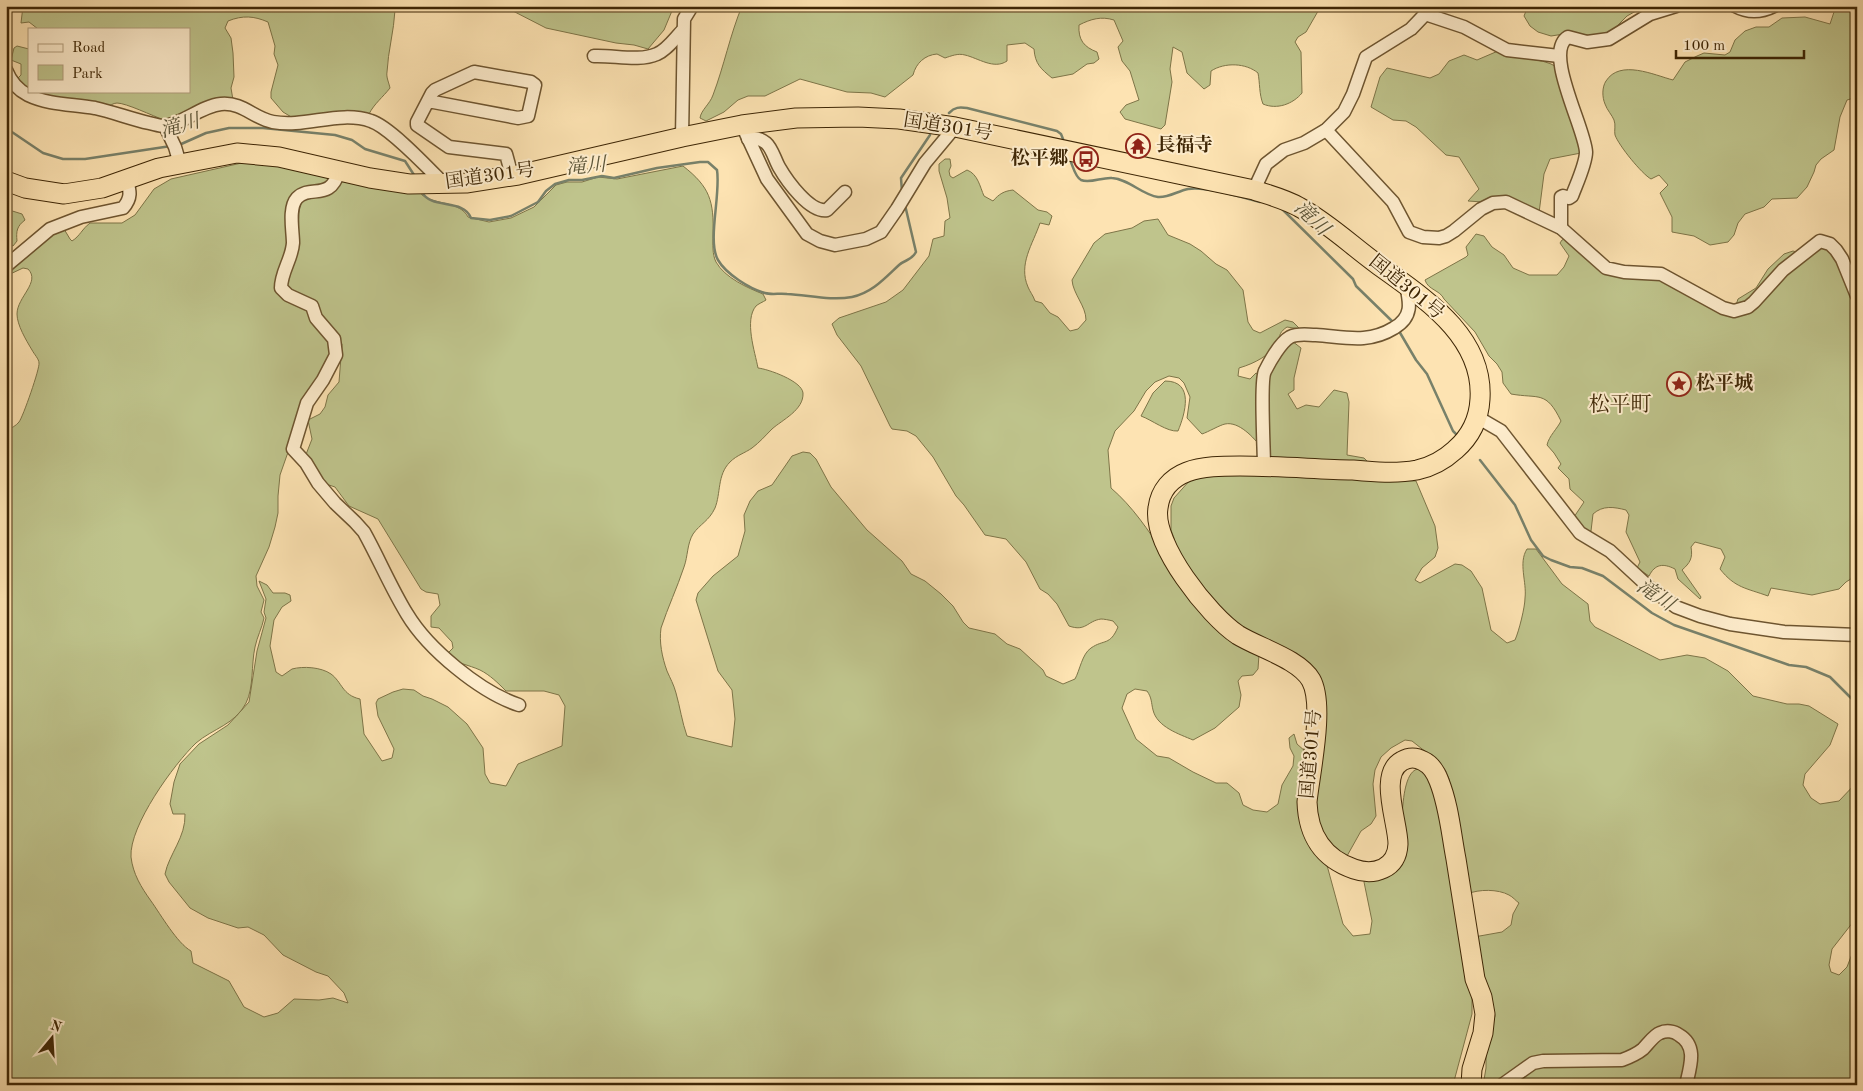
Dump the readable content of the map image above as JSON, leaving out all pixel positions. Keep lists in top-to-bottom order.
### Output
{
  "streets": {
    "highway": ["国道301号"]
  },
  "districts": ["松平町"],
  "water": ["滝川"],
  "places": {
    "temple": ["長福寺"],
    "bus stop": ["松平郷"],
    "place": ["松平城"]
  },
  "legend": ["Road", "Park"],
  "scale_bar": "100 m",
  "north": "top"
}
